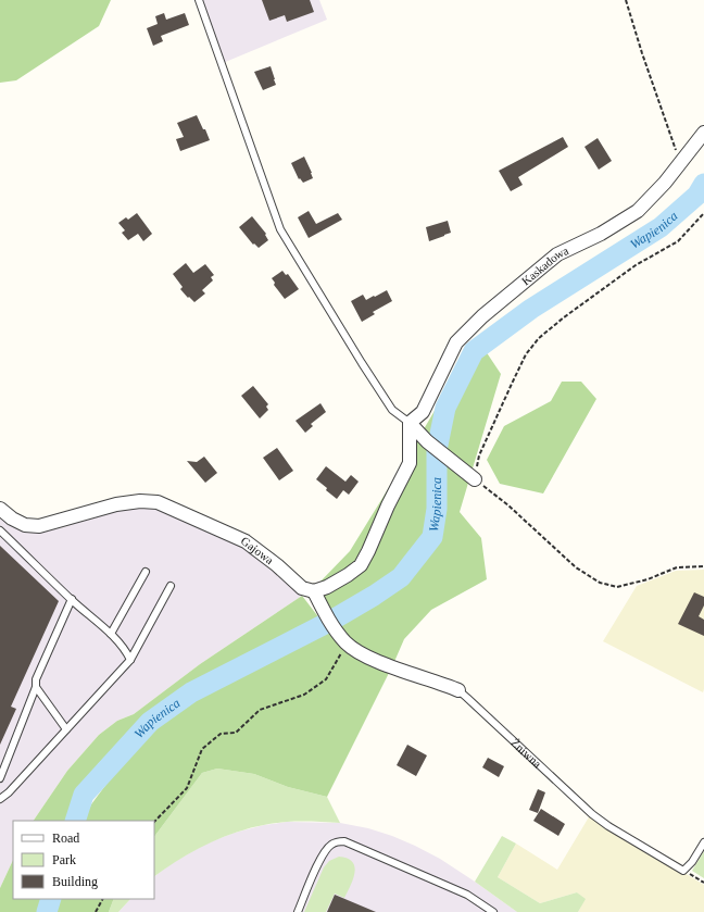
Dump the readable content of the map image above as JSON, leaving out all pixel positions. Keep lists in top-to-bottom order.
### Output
{
  "streets": {
    "street": ["Kaskadowa", "Gajowa", "Żniwna"]
  },
  "crossings": [
    ["Gajowa", "Żniwna"]
  ],
  "water": ["Wapienica"],
  "legend": ["Road", "Park", "Building"]
}
